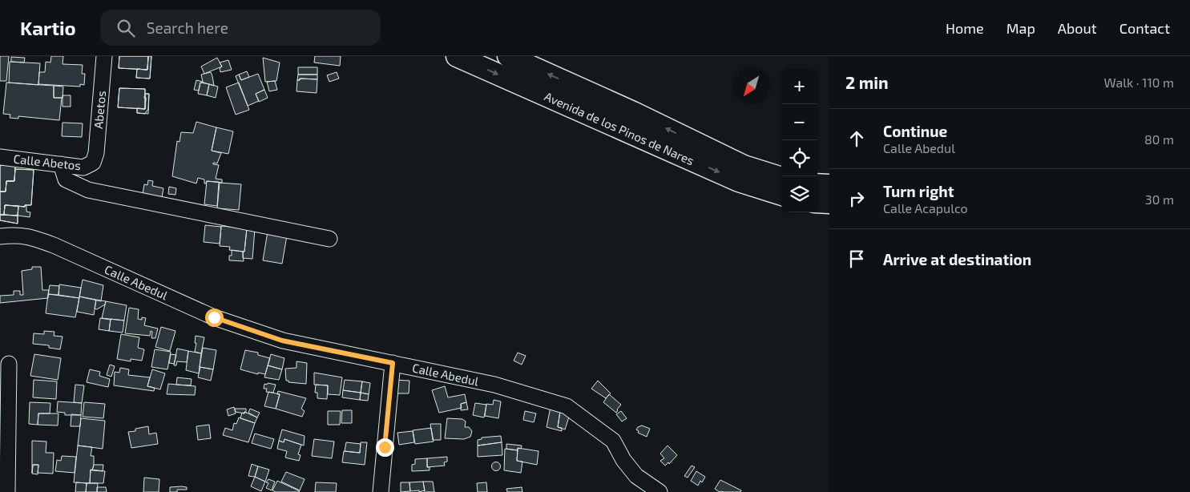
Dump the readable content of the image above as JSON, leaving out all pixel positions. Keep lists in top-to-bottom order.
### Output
{
  "streets": {
    "street": [
      "Abetos",
      "Avenida de los Pinos de Nares",
      "Calle Abetos",
      "Calle Abedul"
    ]
  },
  "crossings": [
    ["Abetos", "Calle Abetos"]
  ],
  "north": "bottom left",
  "page": {
    "header": "Kartio",
    "search": "Search here",
    "nav": [
      "Home",
      "Map",
      "About",
      "Contact"
    ],
    "heading": ["2 min", "Walk · 110 m"],
    "map_buttons": ["+", "−"],
    "list": [
      ["Continue", "Calle Abedul", "80 m"],
      ["Turn right", "Calle Acapulco", "30 m"],
      "Arrive at destination"
    ]
  }
}
